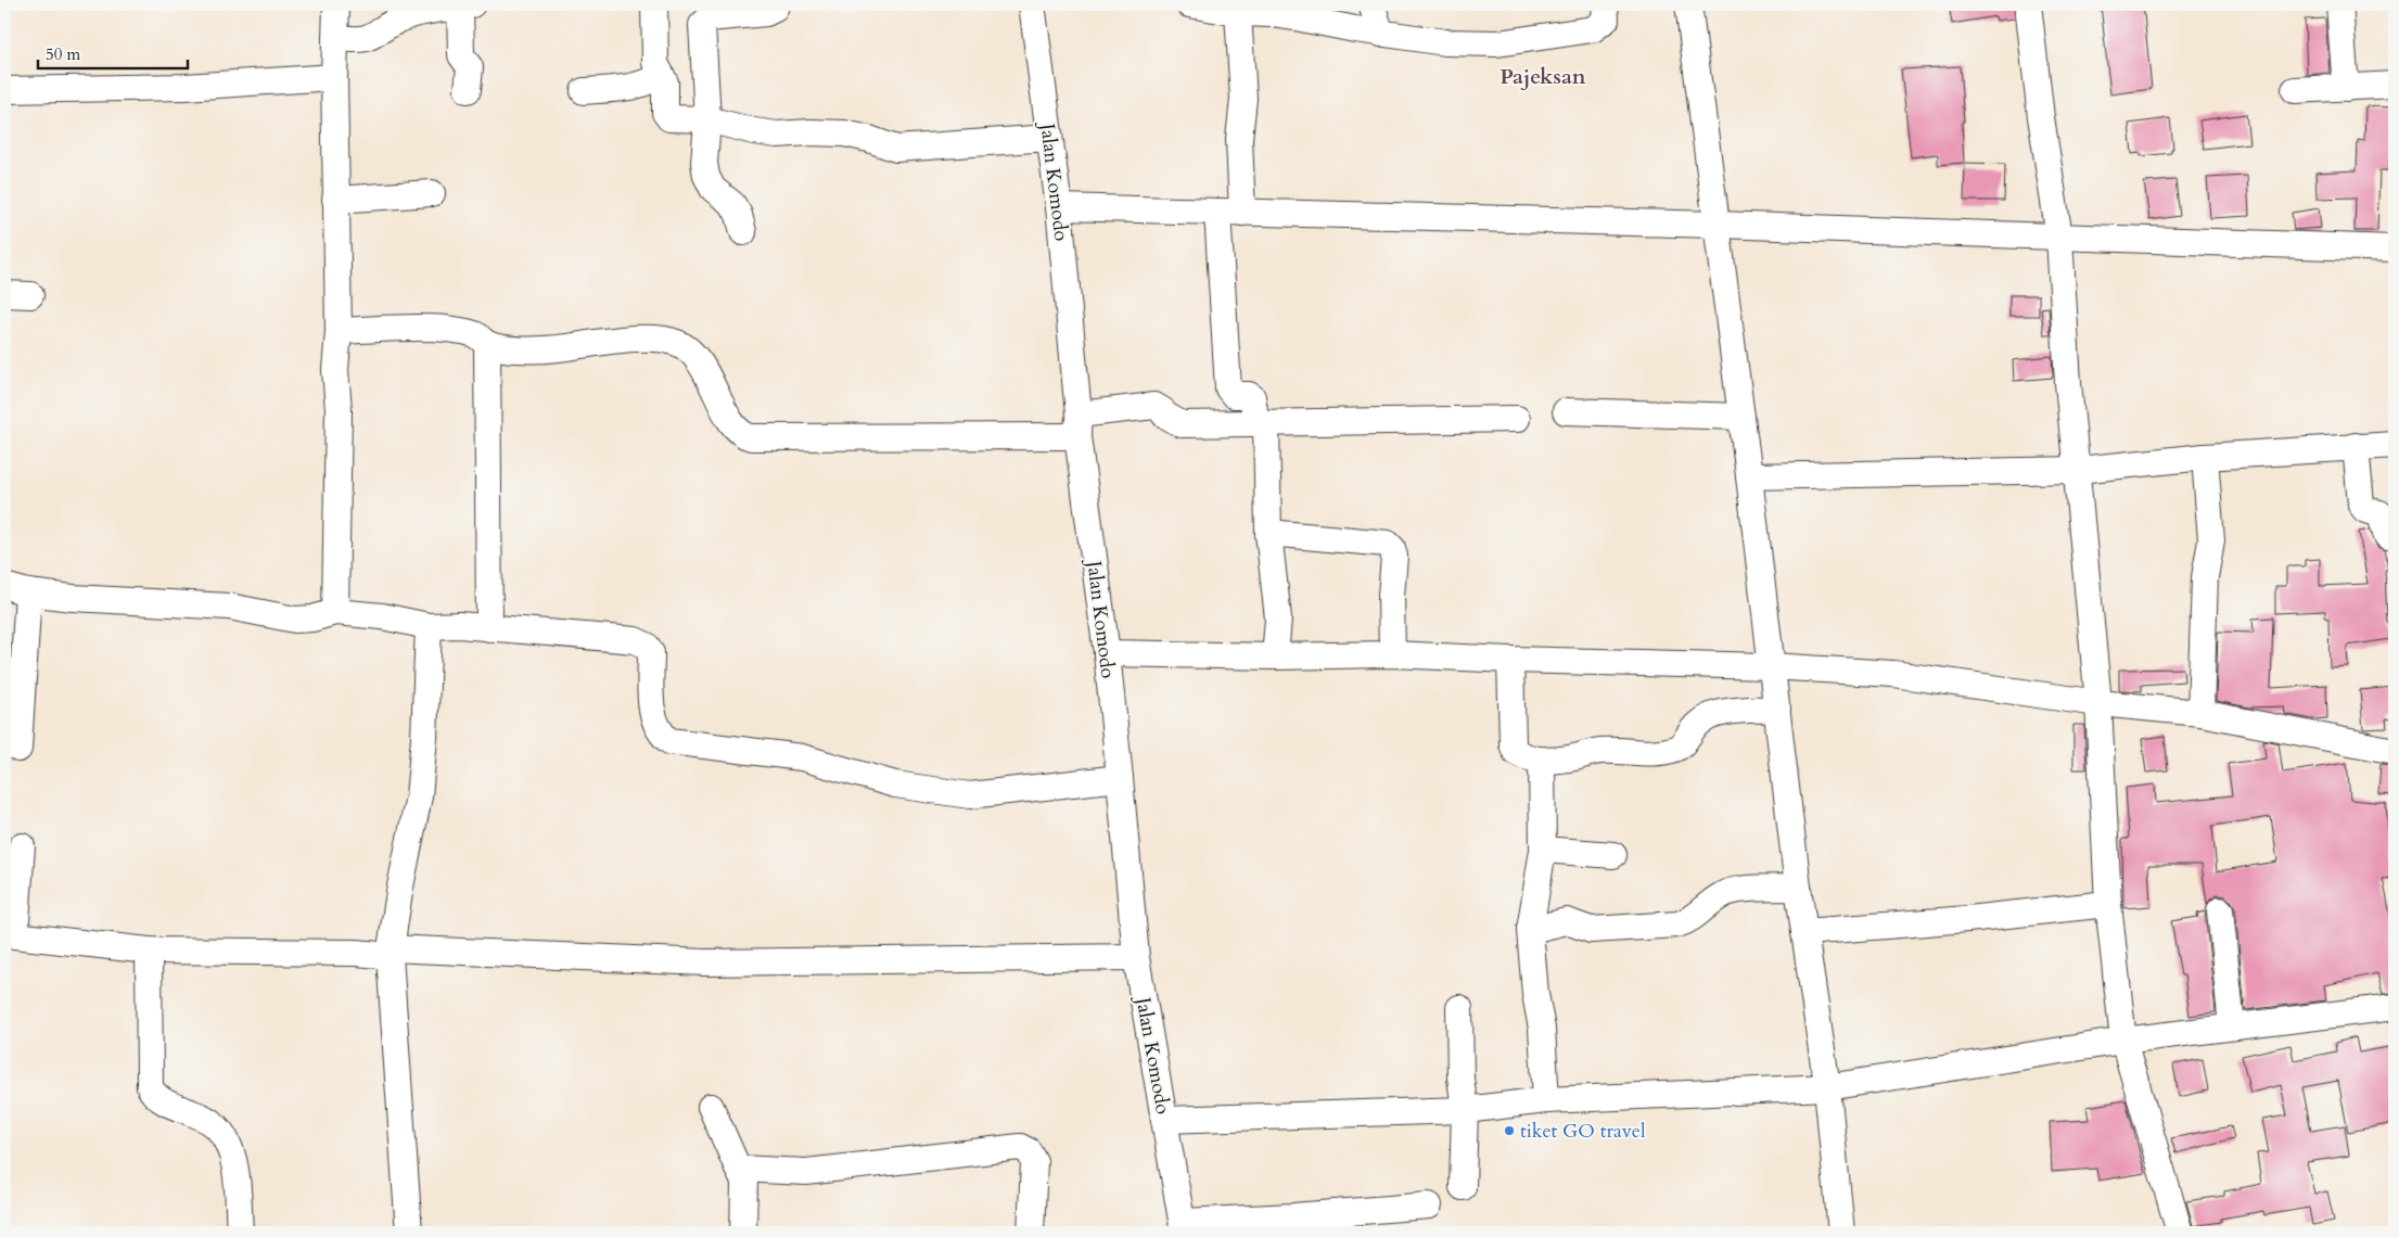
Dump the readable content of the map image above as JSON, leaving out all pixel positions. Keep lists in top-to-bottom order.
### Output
{
  "streets": {
    "street": ["Jalan Komodo"]
  },
  "districts": ["Pajeksan"],
  "places": ["tiket GO travel"],
  "scale_bar": "50 m"
}
